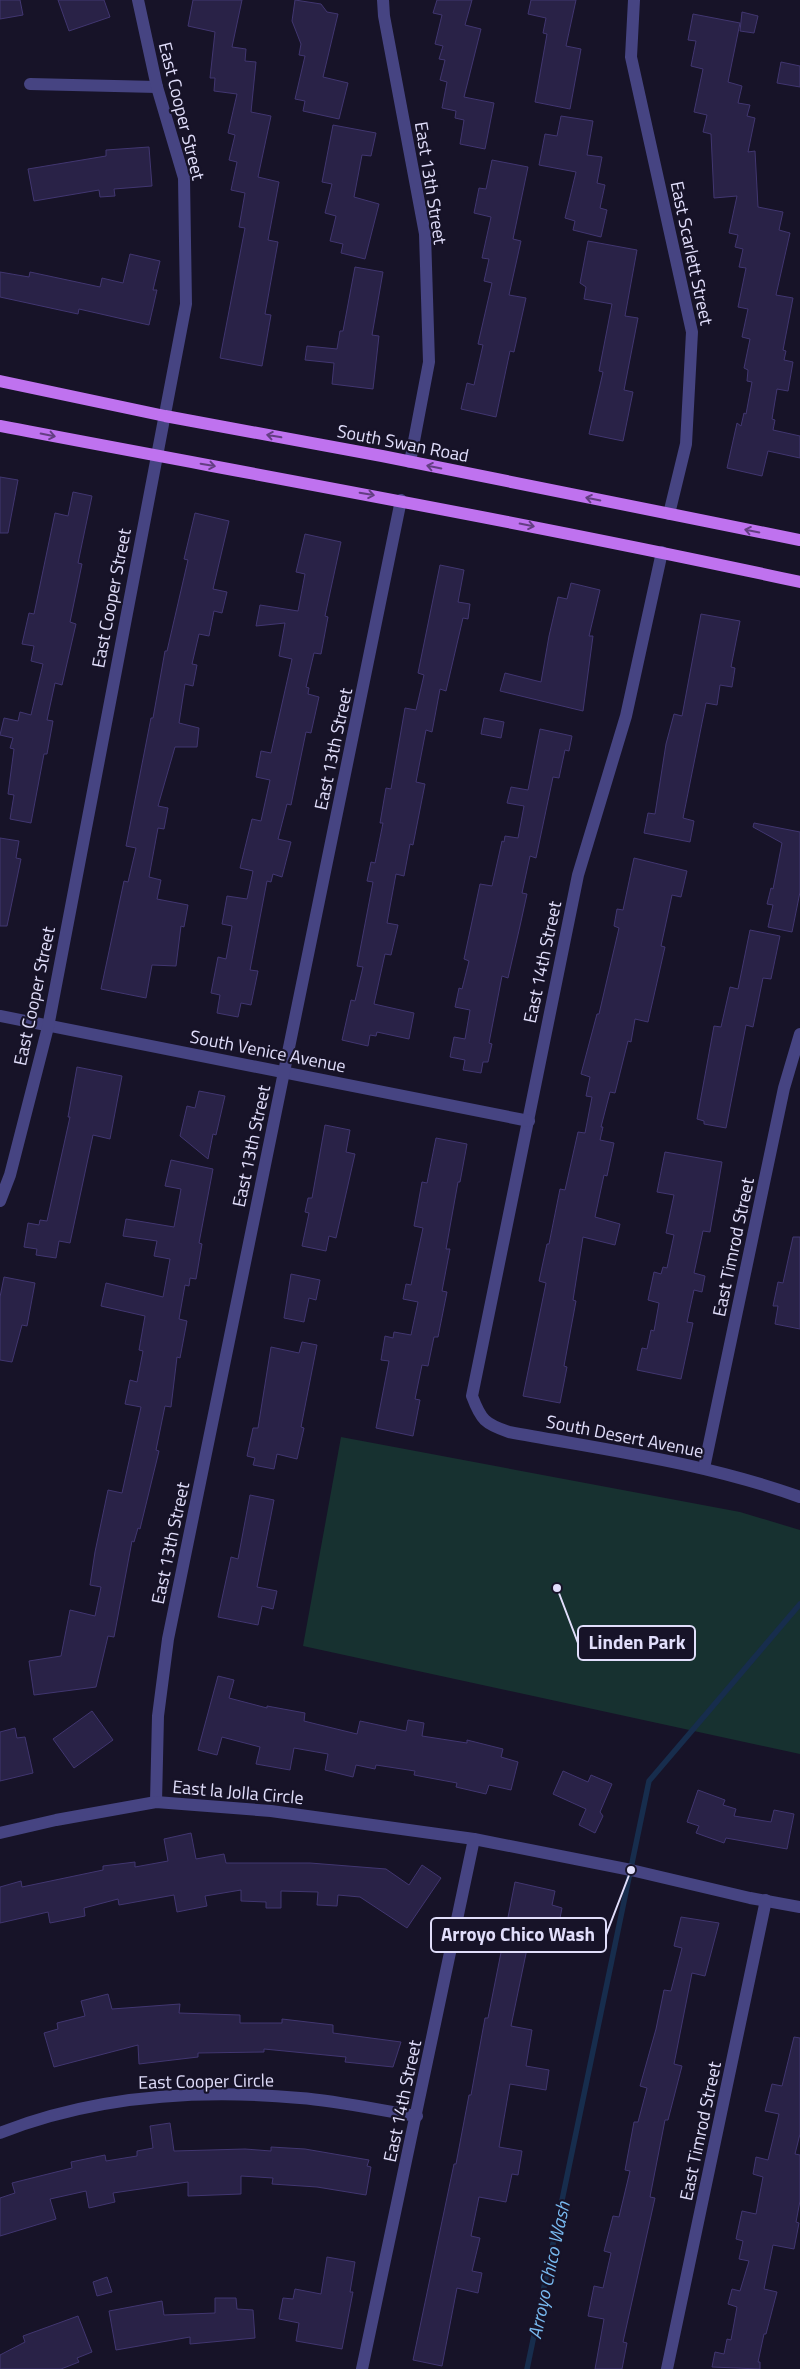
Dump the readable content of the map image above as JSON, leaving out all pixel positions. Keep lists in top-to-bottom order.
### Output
{
  "streets": {
    "main road": ["South Swan Road"],
    "street": [
      "East Cooper Street",
      "East 13th Street",
      "East Scarlett Street",
      "East 14th Street",
      "South Venice Avenue",
      "East Timrod Street",
      "South Desert Avenue",
      "East la Jolla Circle",
      "East Cooper Circle"
    ]
  },
  "crossings": [
    ["East Cooper Street", "South Swan Road"],
    ["East Cooper Street", "South Venice Avenue"],
    ["East 13th Street", "South Swan Road"],
    ["East 13th Street", "South Venice Avenue"],
    ["East 13th Street", "East la Jolla Circle"],
    ["East Scarlett Street", "South Swan Road"],
    ["East 14th Street", "South Venice Avenue"],
    ["East 14th Street", "South Desert Avenue"],
    ["East 14th Street", "East la Jolla Circle"],
    ["East 14th Street", "East Cooper Circle"],
    ["East Timrod Street", "South Desert Avenue"],
    ["East Timrod Street", "East la Jolla Circle"]
  ],
  "water": ["Arroyo Chico Wash"],
  "places": ["Linden Park", "Arroyo Chico Wash"]
}
